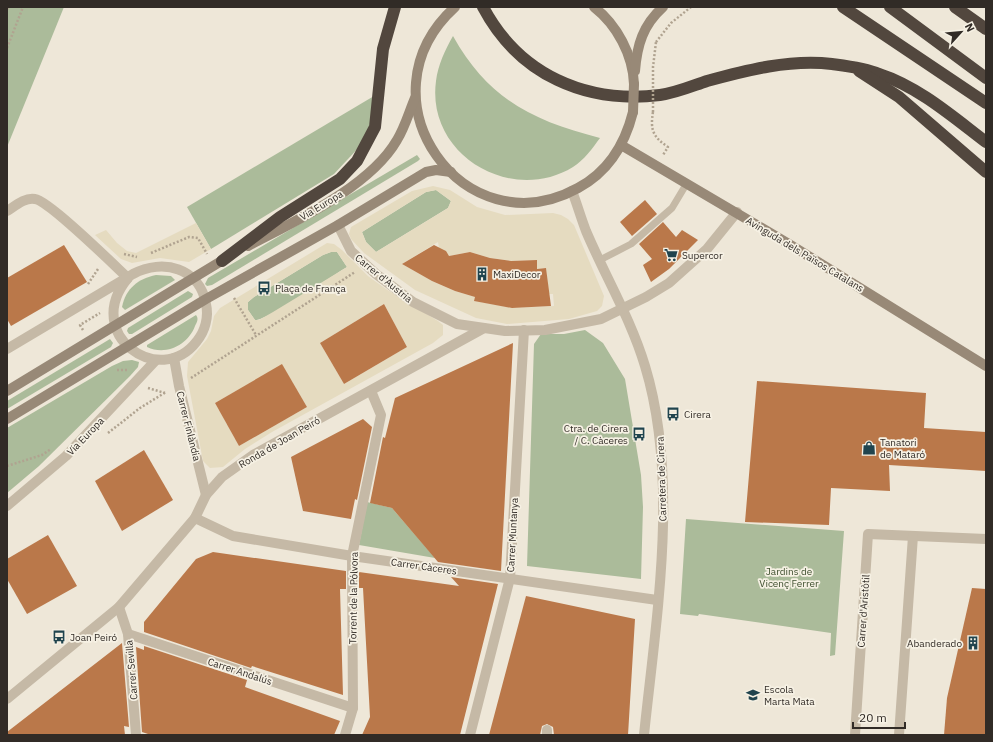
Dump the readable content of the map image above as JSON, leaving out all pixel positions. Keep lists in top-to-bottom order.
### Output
{
  "streets": {
    "street": [
      "Via Europa",
      "Avinguda dels Països Catalans",
      "Carrer d'Àustria",
      "Carrer Finlàndia",
      "Ronda de Joan Peiró",
      "Carretera de Cirera",
      "Carrer Muntanya",
      "Carrer Càceres",
      "Torrent de la Pólvora",
      "Carrer d'Aristòtil",
      "Carrer Sevilla",
      "Carrer Andalús"
    ]
  },
  "crossings": [
    ["Avinguda dels Països Catalans", "Carrer d'Àustria"],
    ["Carrer d'Àustria", "Ronda de Joan Peiró"],
    ["Carrer d'Àustria", "Carretera de Cirera"],
    ["Carrer d'Àustria", "Carrer Muntanya"],
    ["Carrer Finlàndia", "Ronda de Joan Peiró"],
    ["Ronda de Joan Peiró", "Carrer Càceres"],
    ["Ronda de Joan Peiró", "Torrent de la Pólvora"],
    ["Ronda de Joan Peiró", "Carrer Sevilla"],
    ["Carretera de Cirera", "Carrer Càceres"],
    ["Carrer Muntanya", "Carrer Càceres"],
    ["Carrer Càceres", "Torrent de la Pólvora"],
    ["Torrent de la Pólvora", "Carrer Andalús"],
    ["Carrer Sevilla", "Carrer Andalús"]
  ],
  "parks": ["Jardins de Vicenç Ferrer"],
  "places": {
    "supermarket": ["Supercor"],
    "building": ["MaxiDecor", "Abanderado"],
    "bus stop": [
      "Plaça de França",
      "Cirera",
      "Ctra. de Cirera / C. Càceres",
      "Joan Peiró"
    ],
    "shop": ["Tanatori de Mataró"],
    "school or university": ["Escola Marta Mata"]
  },
  "scale_bar": "20 m",
  "north": "top right"
}
